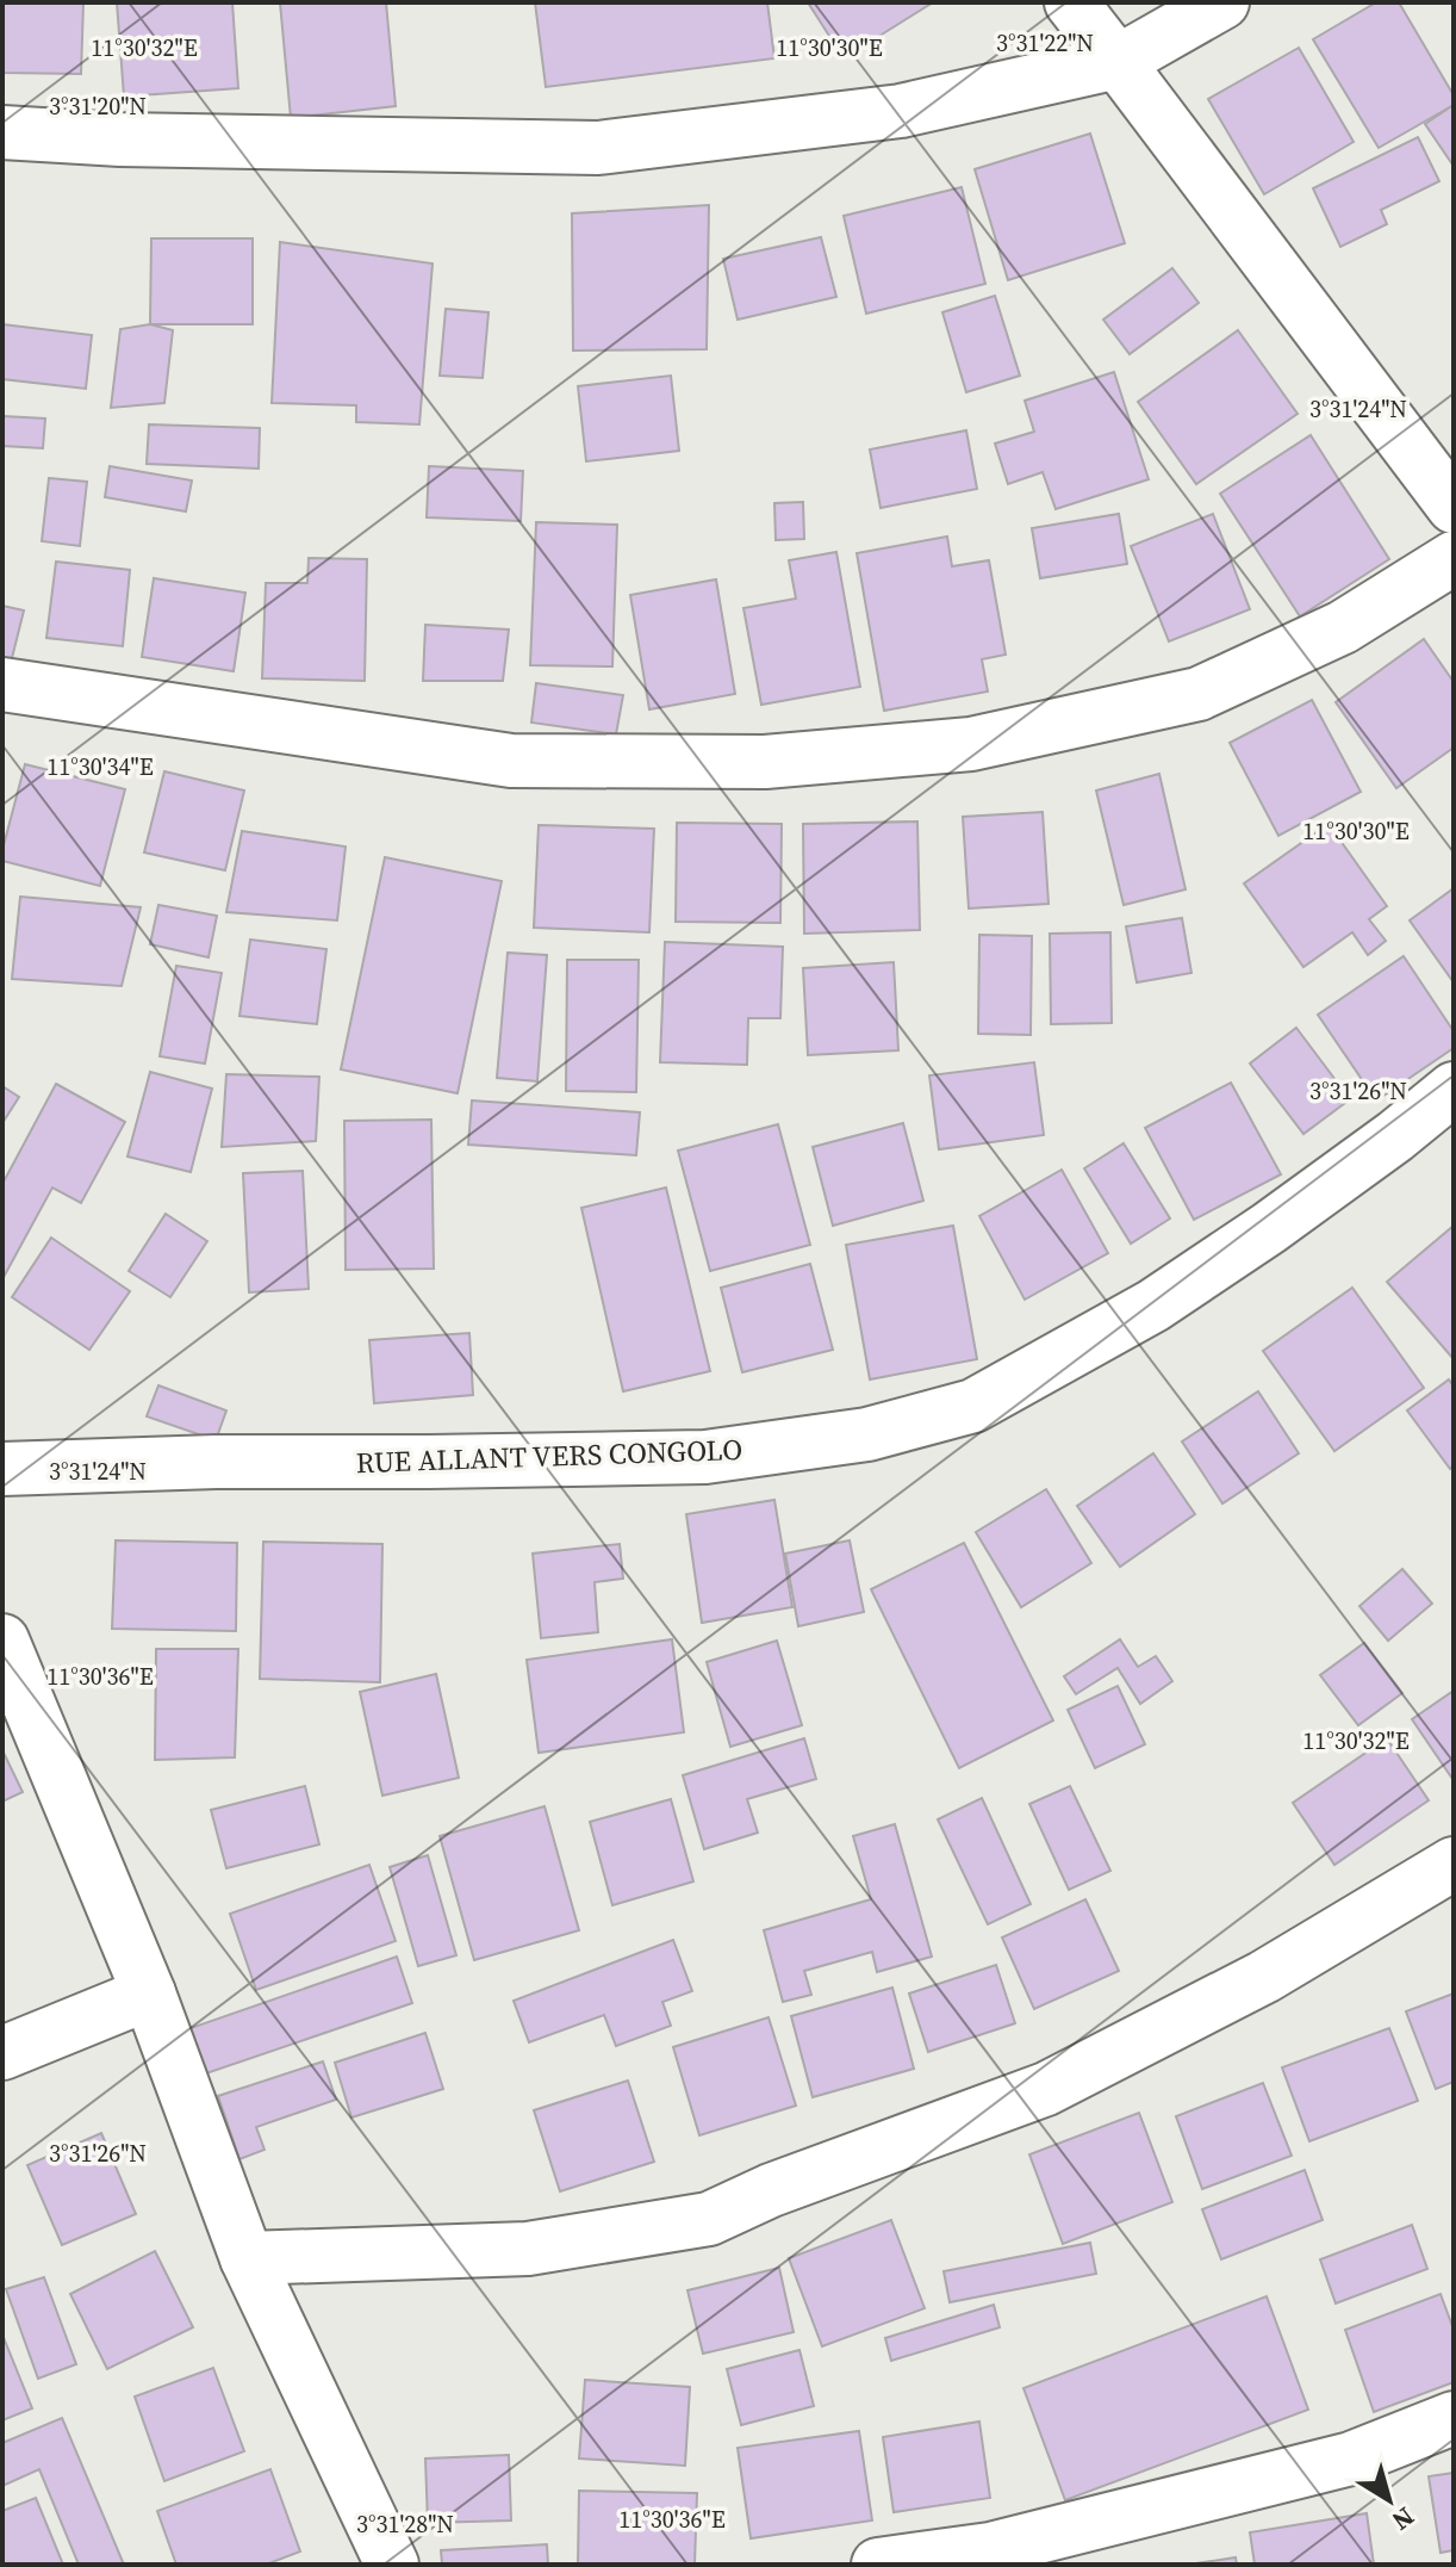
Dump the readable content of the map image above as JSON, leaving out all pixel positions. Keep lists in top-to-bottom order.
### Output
{
  "streets": {
    "street": ["RUE ALLANT VERS CONGOLO"]
  },
  "north": "bottom right",
  "coordinates": [
    "3°31'22\"N",
    "11°30'32\"E",
    "11°30'30\"E",
    "3°31'20\"N",
    "3°31'24\"N",
    "11°30'34\"E",
    "3°31'26\"N",
    "11°30'36\"E",
    "3°31'28\"N"
  ]
}
